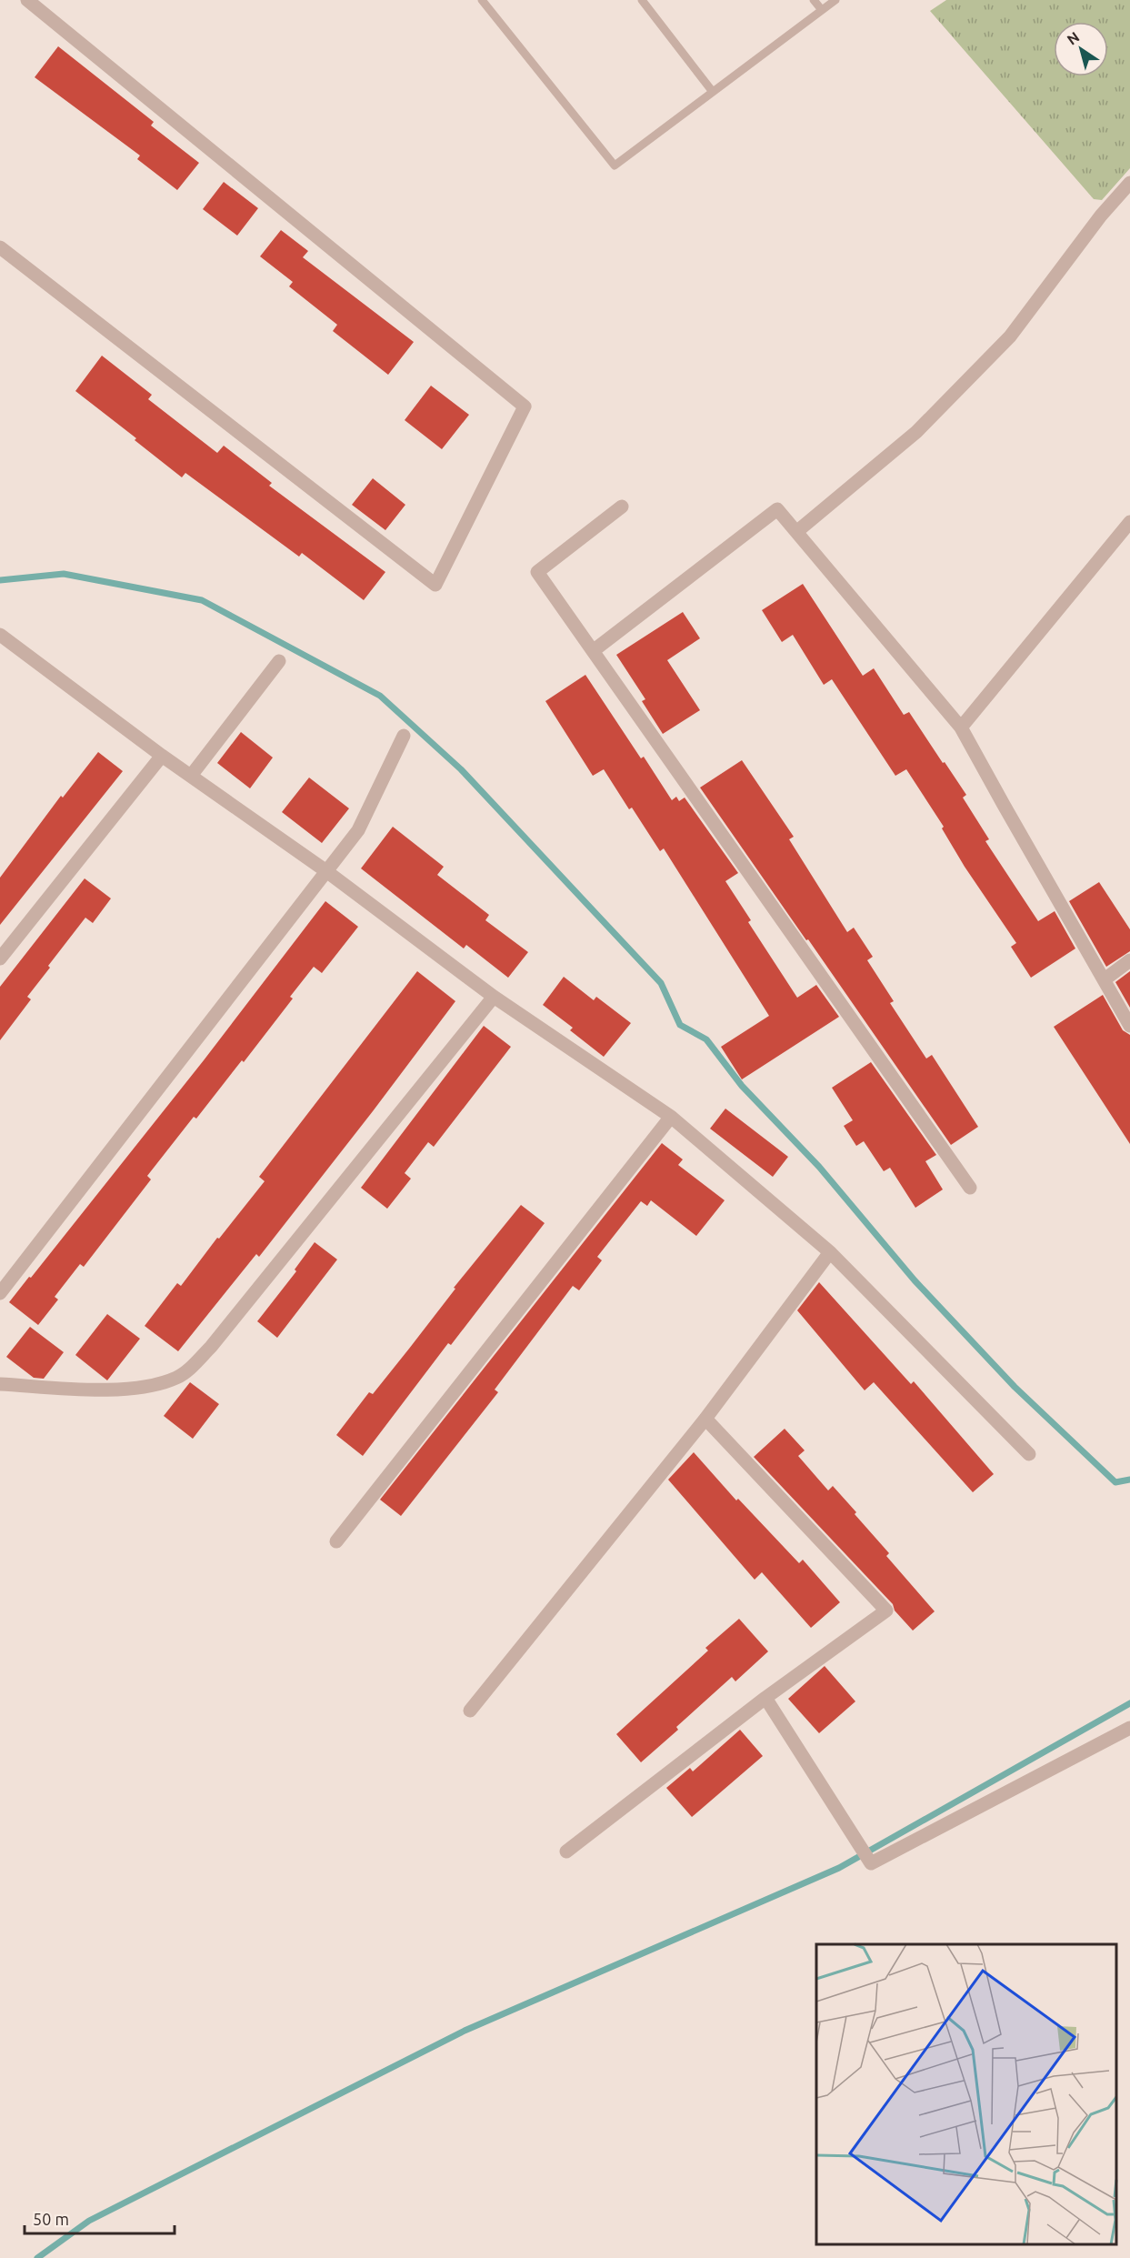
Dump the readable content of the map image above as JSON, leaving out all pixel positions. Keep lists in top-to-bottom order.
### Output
{
  "scale_bar": "50 m",
  "north": "top left"
}
